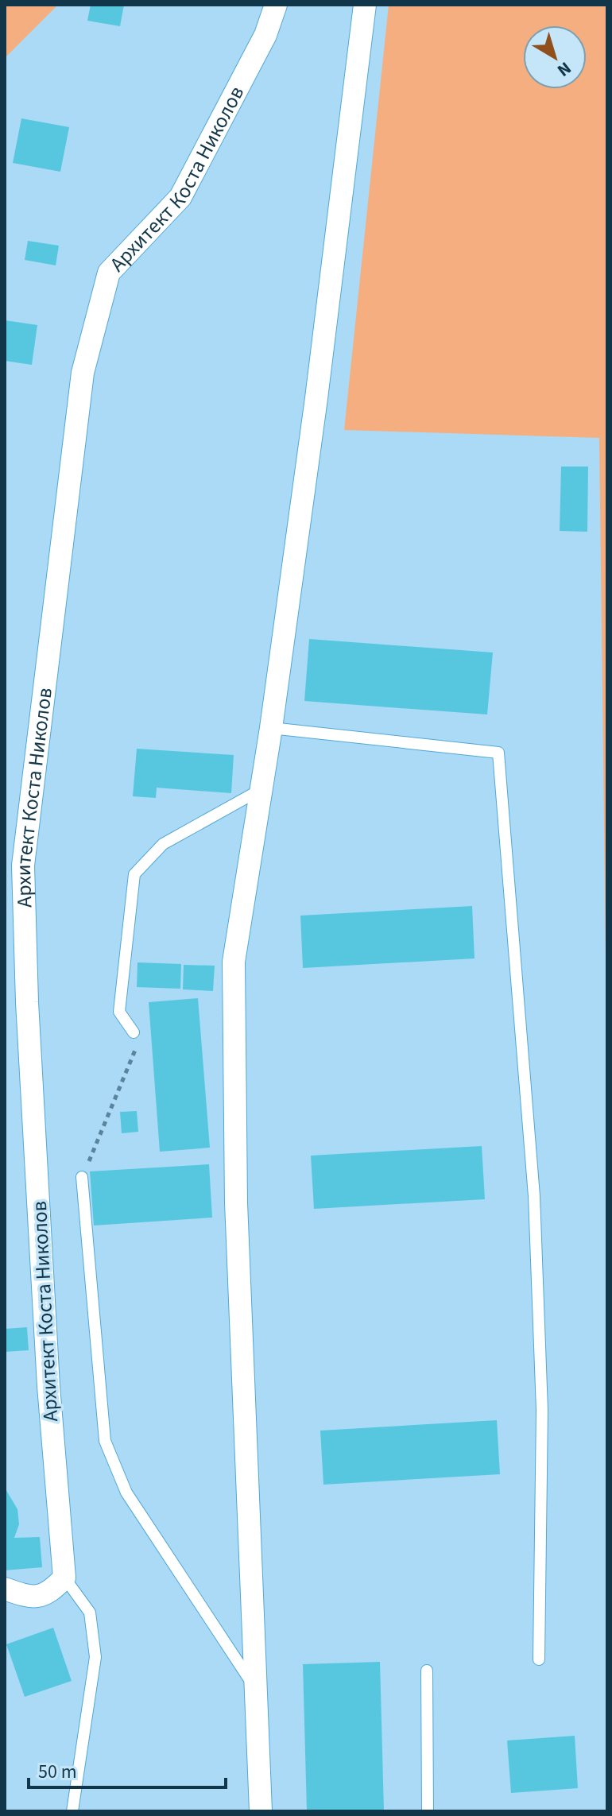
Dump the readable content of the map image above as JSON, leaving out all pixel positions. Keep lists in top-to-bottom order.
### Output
{
  "streets": {
    "street": ["Архитект Коста Николов"]
  },
  "scale_bar": "50 m",
  "north": "bottom right"
}
